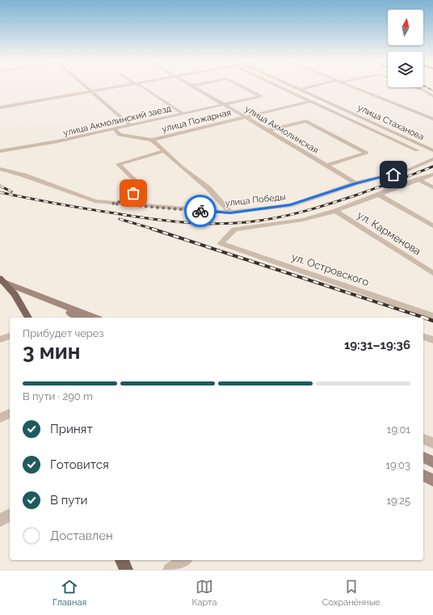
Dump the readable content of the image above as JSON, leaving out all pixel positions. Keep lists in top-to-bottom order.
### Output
{
  "streets": {
    "street": [
      "улица Акмолинский заезд",
      "улица Пожарная",
      "улица Стаханова",
      "улица Акмолинская",
      "улица Победы",
      "ул. Карменова",
      "ул. Островского"
    ]
  },
  "crossings": [
    ["улица Акмолинский заезд", "улица Акмолинская"],
    ["улица Пожарная", "улица Стаханова"],
    ["улица Пожарная", "улица Акмолинская"],
    ["улица Акмолинская", "улица Победы"],
    ["ул. Карменова", "ул. Островского"]
  ],
  "north": "top",
  "page": {
    "heading": ["3 мин", "Прибудет через", "19:31–19:36"],
    "bar": "В пути · 290 m",
    "list": [
      ["Принят", "19:01"],
      ["Готовится", "19:03"],
      ["В пути", "19:25"],
      "Доставлен"
    ],
    "tabs": ["Главная", "Карта", "Сохранённые"]
  }
}
